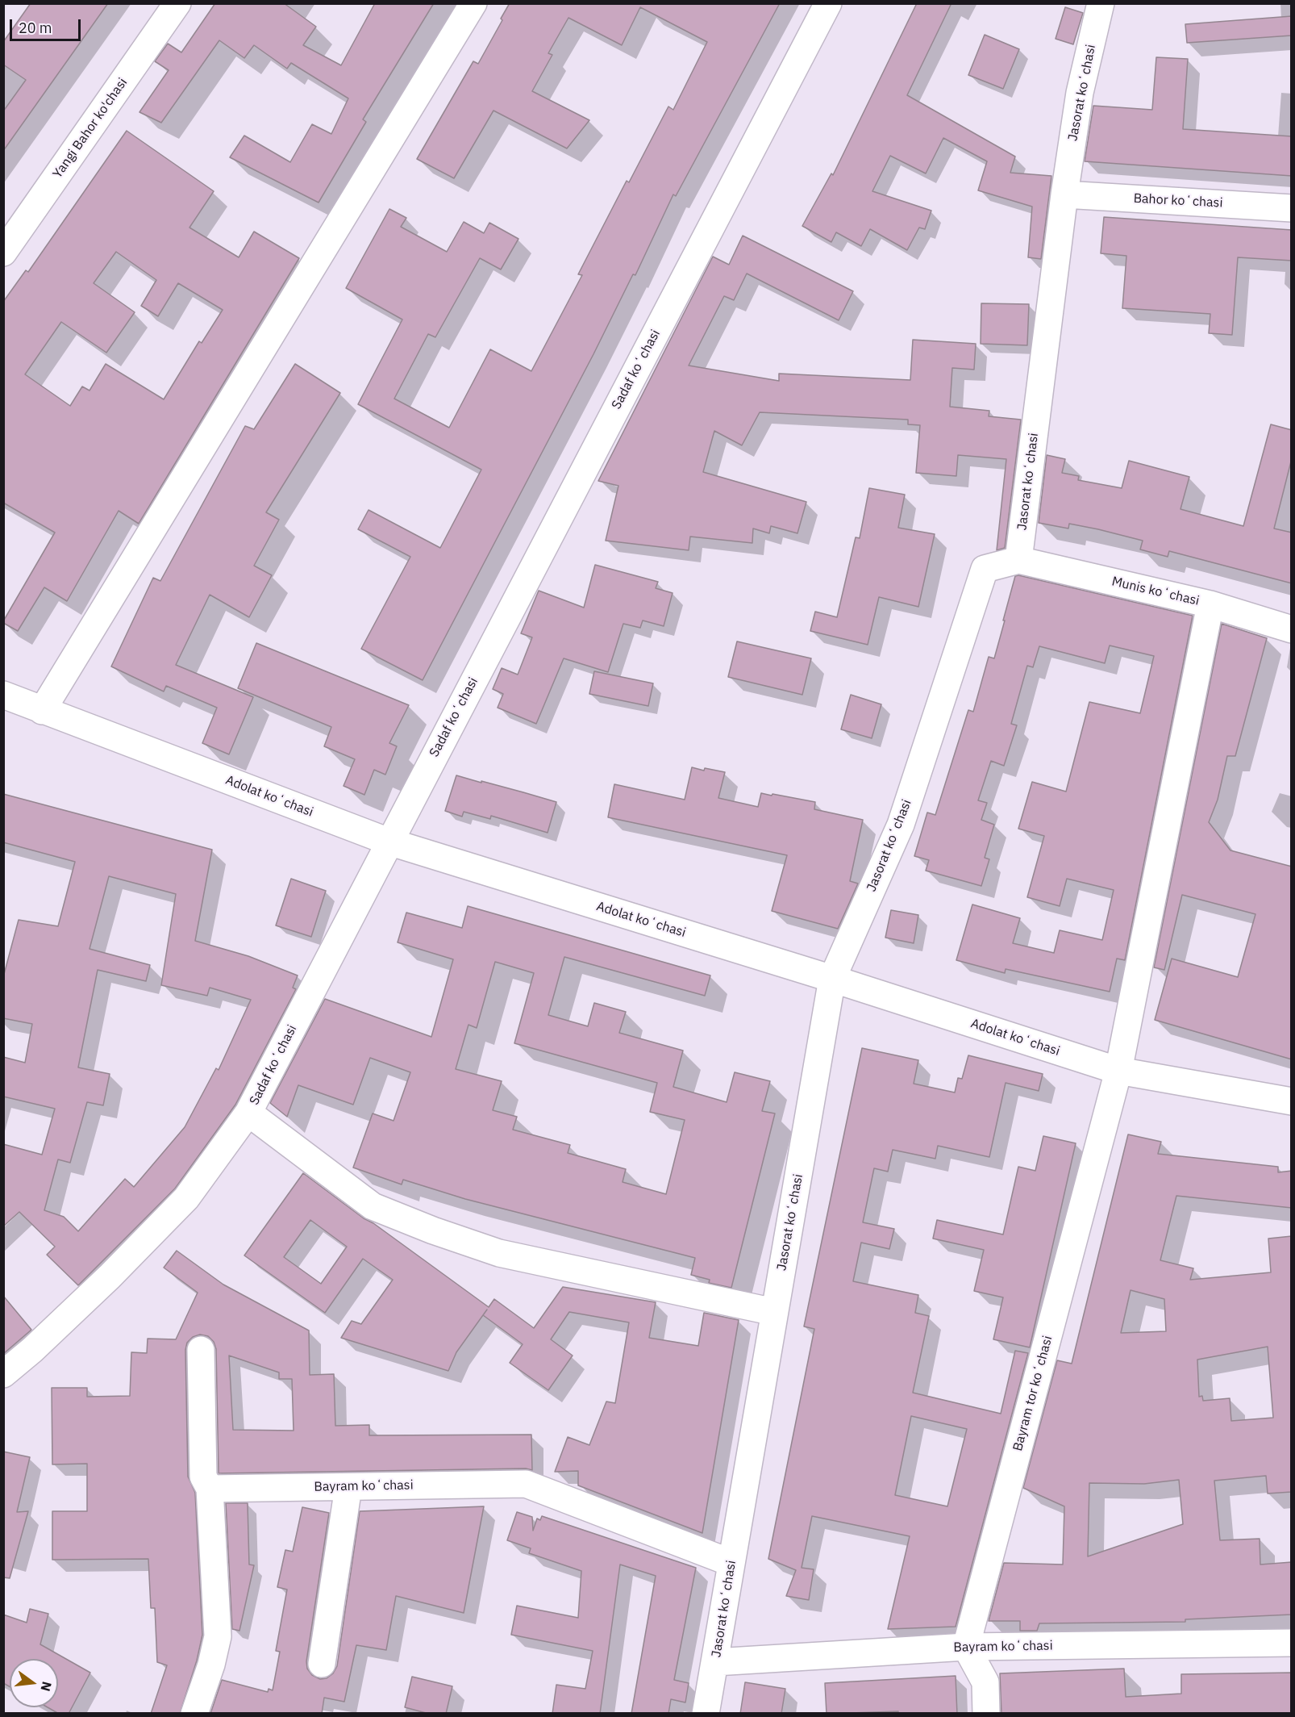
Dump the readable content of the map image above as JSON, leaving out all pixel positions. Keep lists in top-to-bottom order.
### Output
{
  "streets": {
    "street": [
      "Jasorat koʻchasi",
      "Yangi Bahor ko'chasi",
      "Bahor koʻchasi",
      "Sadaf koʻchasi",
      "Munis koʻchasi",
      "Adolat koʻchasi",
      "Bayram tor koʻchasi",
      "Bayram koʻchasi"
    ]
  },
  "crossings": [
    ["Jasorat koʻchasi", "Bahor koʻchasi"],
    ["Jasorat koʻchasi", "Munis koʻchasi"],
    ["Jasorat koʻchasi", "Adolat koʻchasi"],
    ["Jasorat koʻchasi", "Bayram koʻchasi"],
    ["Sadaf koʻchasi", "Adolat koʻchasi"],
    ["Munis koʻchasi", "Bayram tor koʻchasi"],
    ["Adolat koʻchasi", "Bayram tor koʻchasi"],
    ["Bayram tor koʻchasi", "Bayram koʻchasi"]
  ],
  "scale_bar": "20 m",
  "north": "right"
}
